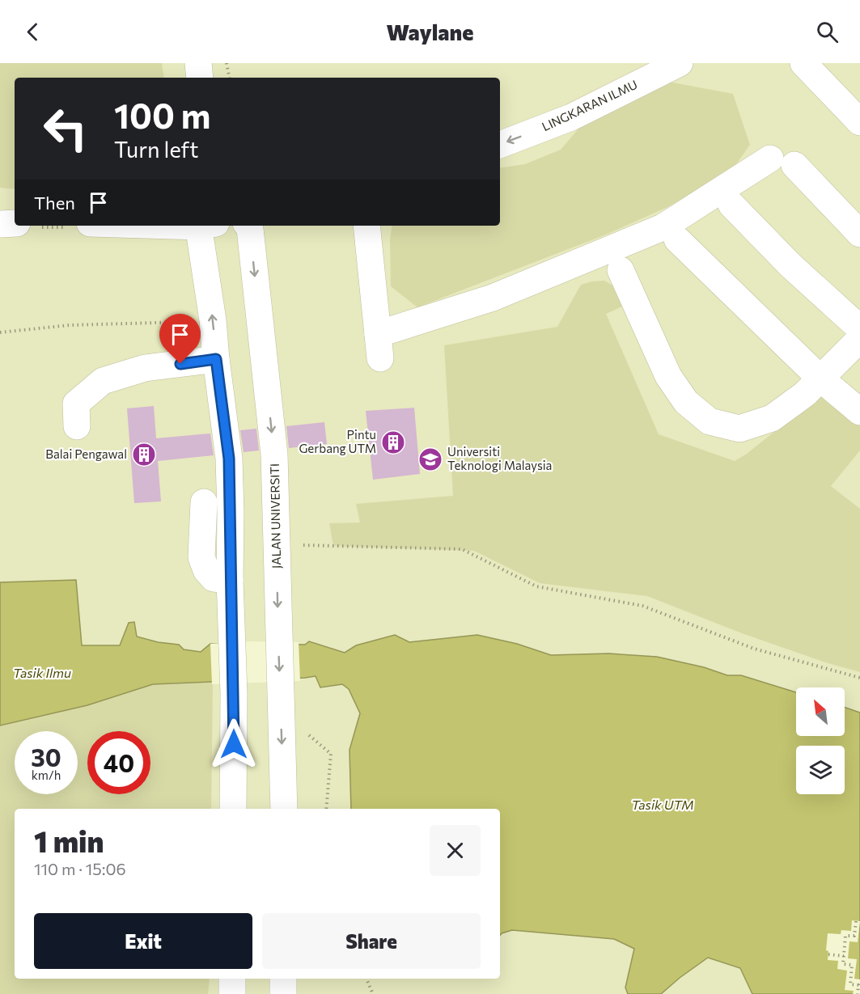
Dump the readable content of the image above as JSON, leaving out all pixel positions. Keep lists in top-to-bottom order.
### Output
{
  "streets": {
    "street": ["LINGKARAN ILMU", "JALAN UNIVERSITI"]
  },
  "one_way": ["LINGKARAN ILMU"],
  "water": ["Tasik Ilmu", "Tasik UTM"],
  "places": {
    "building": ["Pintu Gerbang UTM", "Balai Pengawal"],
    "school or university": ["Universiti Teknologi Malaysia"]
  },
  "north": "top left",
  "page": {
    "header": "Waylane",
    "turn": ["100 m", "Turn left"],
    "then": "Then",
    "speed": "30 km/h",
    "limit": "40",
    "heading": ["1 min", "110 m · 15:06"],
    "buttons": ["Exit", "Share"]
  }
}
